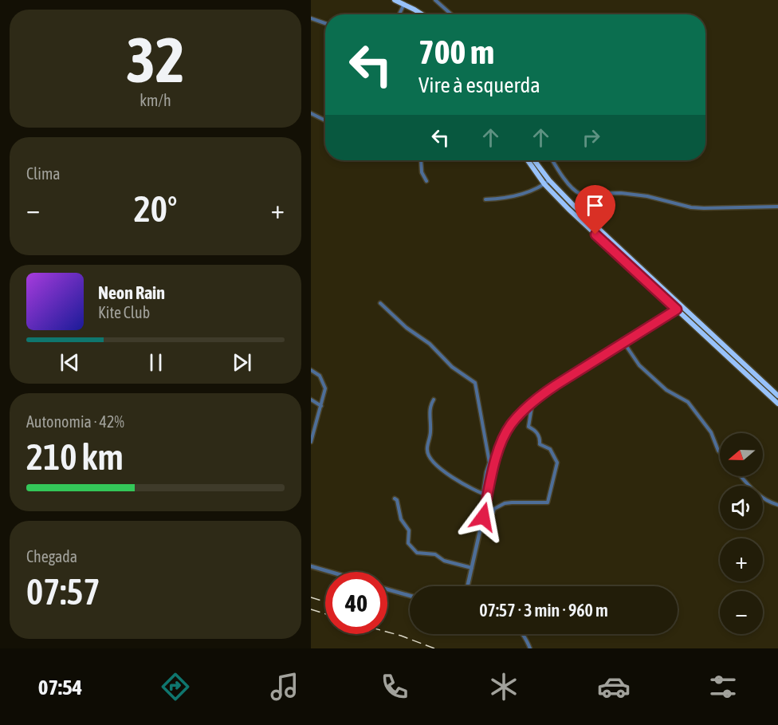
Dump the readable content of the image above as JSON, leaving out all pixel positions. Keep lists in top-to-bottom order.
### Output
{
  "north": "left",
  "page": {
    "tile": [
      ["32", "km/h"],
      "Clima",
      ["Autonomia · 42%", "210 km"],
      ["Chegada", "07:57"]
    ],
    "turn": ["700 m", "Vire à esquerda"],
    "heat": ["−", "20°", "+"],
    "song": ["Neon Rain", "Kite Club"],
    "map_buttons": ["+", "−"],
    "limit": "40",
    "trip": "07:57 · 3 min · 960 m",
    "tabs": "07:54"
  }
}
